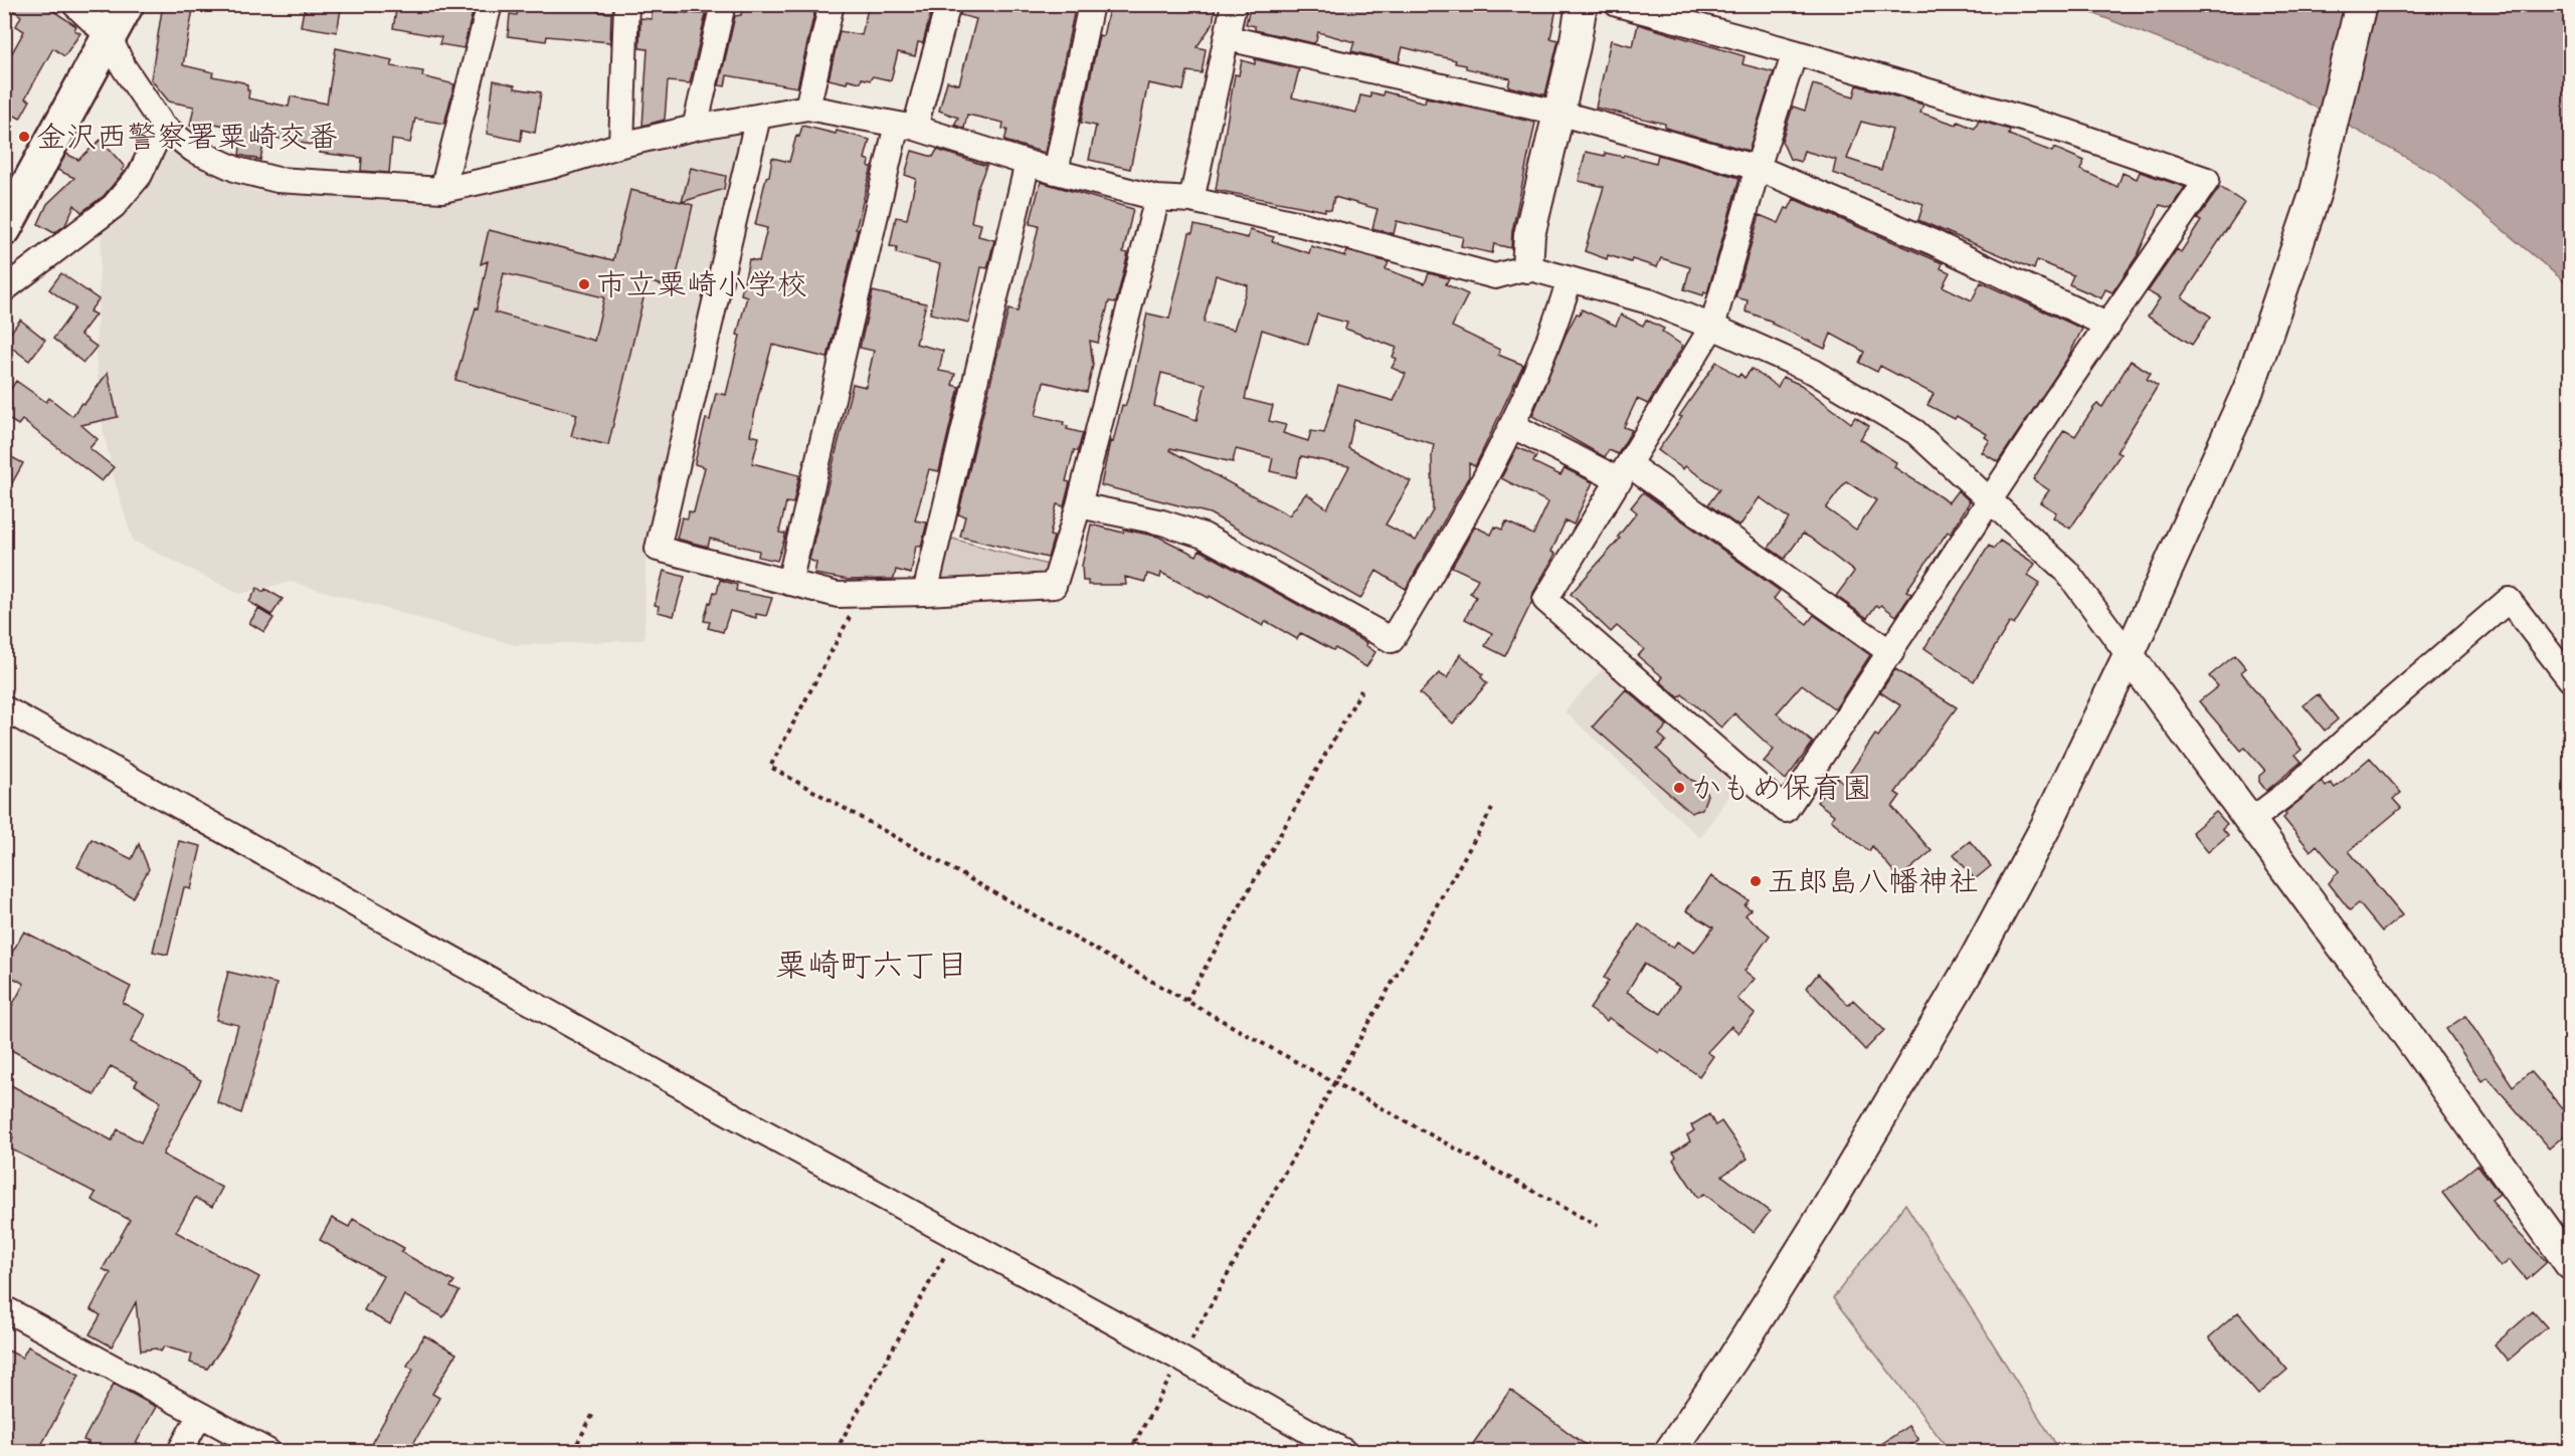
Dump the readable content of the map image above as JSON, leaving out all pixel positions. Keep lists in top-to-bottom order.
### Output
{
  "districts": ["粟崎町六丁目"],
  "places": [
    "金沢西警察署粟崎交番",
    "市立粟崎小学校",
    "かもめ保育園",
    "五郎島八幡神社"
  ]
}
